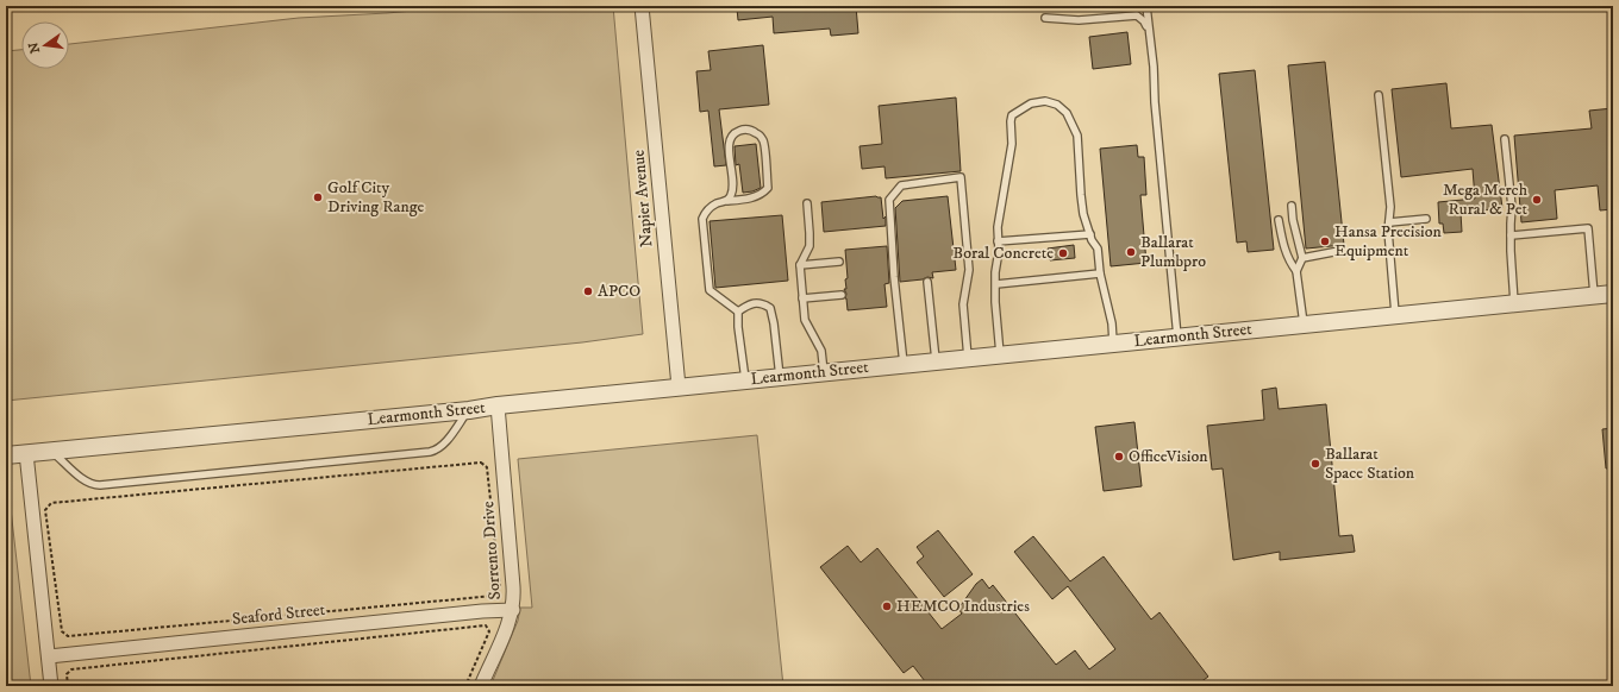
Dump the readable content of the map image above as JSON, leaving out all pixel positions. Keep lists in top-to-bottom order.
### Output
{
  "streets": {
    "street": [
      "Napier Avenue",
      "Learmonth Street",
      "Sorrento Drive",
      "Seaford Street"
    ]
  },
  "crossings": [
    ["Napier Avenue", "Learmonth Street"],
    ["Learmonth Street", "Sorrento Drive"],
    ["Sorrento Drive", "Seaford Street"]
  ],
  "places": [
    "Golf City Driving Range",
    "Mega Merch Rural & Pet",
    "Hansa Precision Equipment",
    "Ballarat Plumbpro",
    "Boral Concrete",
    "APCO",
    "OfficeVision",
    "Ballarat Space Station",
    "HEMCO Industries"
  ],
  "north": "left"
}
